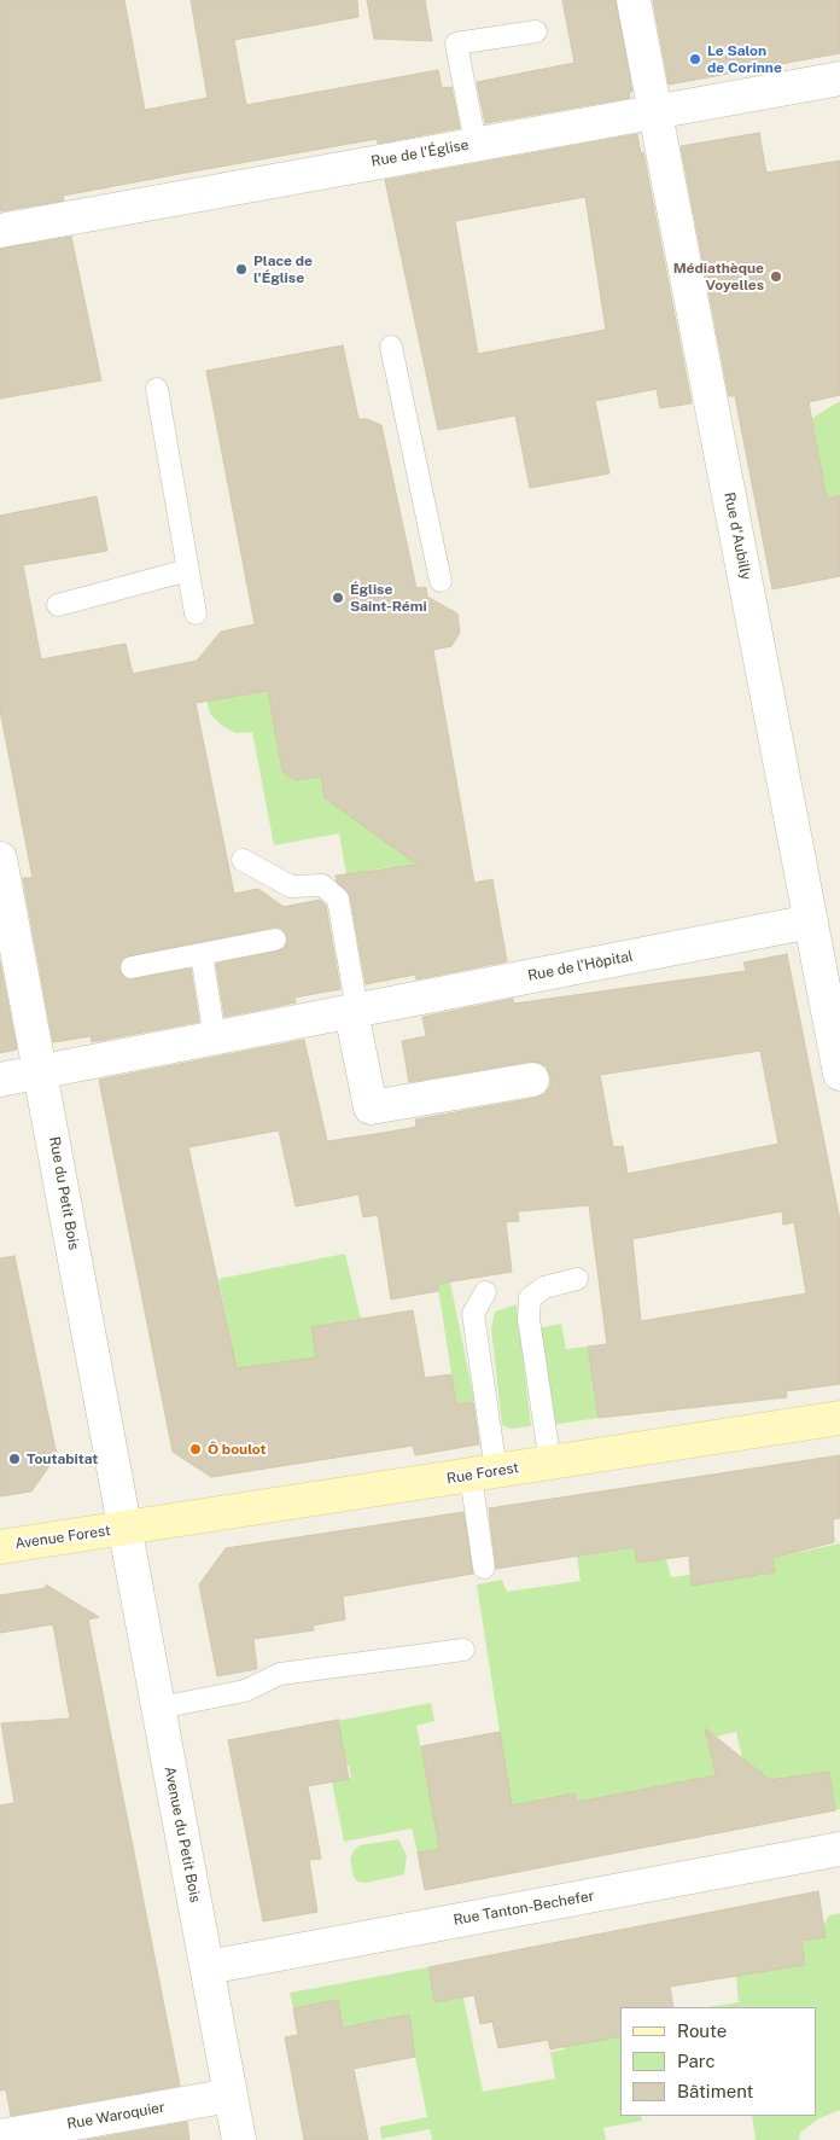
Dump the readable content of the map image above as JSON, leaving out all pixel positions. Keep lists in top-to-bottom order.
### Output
{
  "streets": {
    "main road": ["Rue Forest", "Avenue Forest"],
    "street": [
      "Rue de l'Église",
      "Rue d'Aubilly",
      "Rue de l'Hôpital",
      "Rue du Petit Bois",
      "Avenue du Petit Bois",
      "Rue Tanton-Bechefer",
      "Rue Waroquier"
    ]
  },
  "crossings": [
    ["Rue de l'Église", "Rue d'Aubilly"],
    ["Rue d'Aubilly", "Rue de l'Hôpital"],
    ["Rue de l'Hôpital", "Rue du Petit Bois"],
    ["Rue du Petit Bois", "Rue Forest"],
    ["Rue du Petit Bois", "Avenue Forest"],
    ["Rue du Petit Bois", "Avenue du Petit Bois"],
    ["Rue Forest", "Avenue Forest"],
    ["Rue Forest", "Avenue du Petit Bois"],
    ["Avenue Forest", "Avenue du Petit Bois"],
    ["Avenue du Petit Bois", "Rue Tanton-Bechefer"],
    ["Avenue du Petit Bois", "Rue Waroquier"]
  ],
  "places": [
    "Le Salon de Corinne",
    "Place de l'Église",
    "Médiathèque Voyelles",
    "Église Saint-Rémi",
    "Ô boulot",
    "Toutabitat"
  ],
  "legend": ["Route", "Parc", "Bâtiment"]
}
